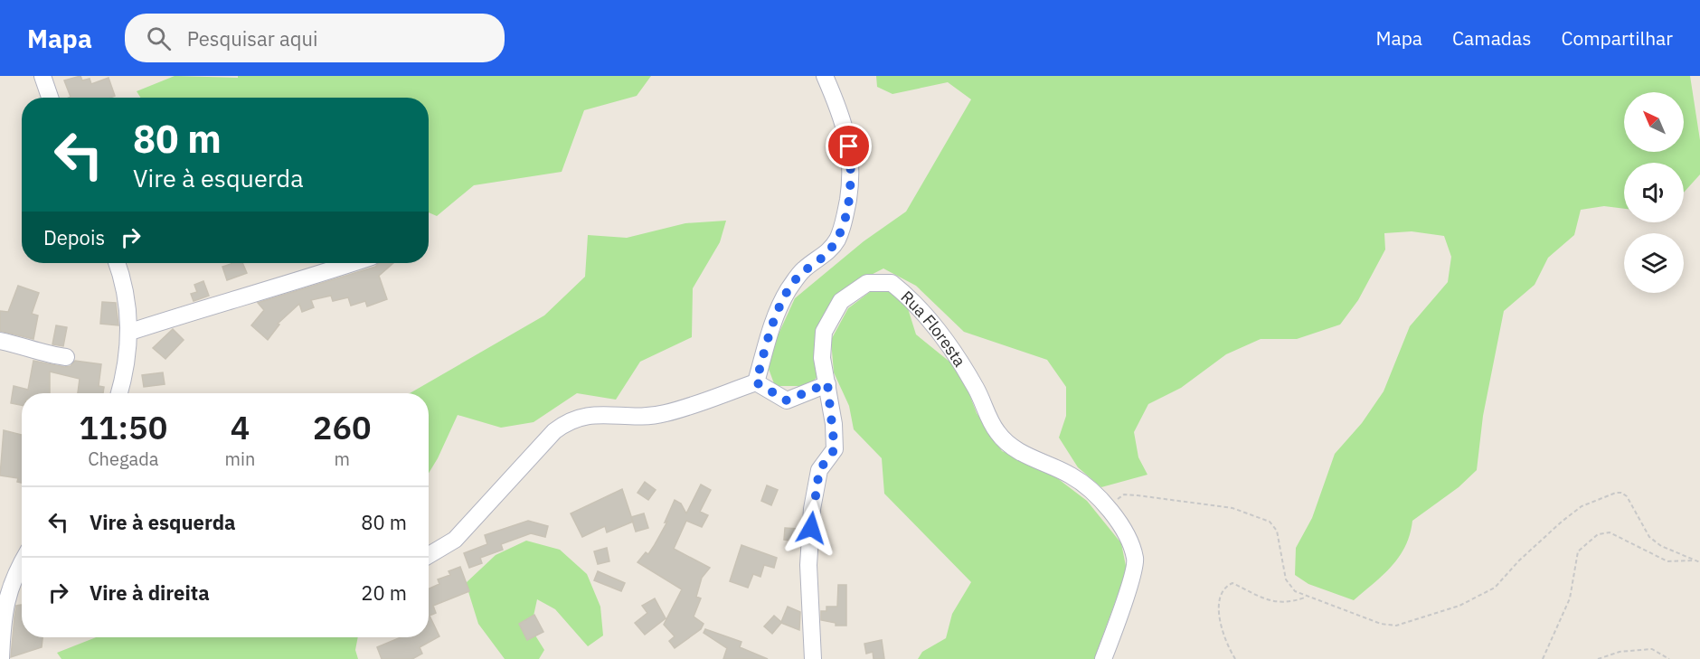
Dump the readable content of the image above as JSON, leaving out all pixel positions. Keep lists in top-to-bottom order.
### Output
{
  "streets": {
    "street": ["Rua Floresta"]
  },
  "north": "top left",
  "page": {
    "header": "Mapa",
    "search": "Pesquisar aqui",
    "nav": ["Mapa", "Camadas", "Compartilhar"],
    "turn": ["80 m", "Vire à esquerda"],
    "then": "Depois",
    "eta": [
      "11:50",
      "Chegada",
      "4",
      "min",
      "260",
      "m"
    ],
    "list": [
      {
        "name": "Vire à esquerda",
        "value": "80 m"
      },
      {
        "name": "Vire à direita",
        "value": "20 m"
      }
    ]
  }
}
